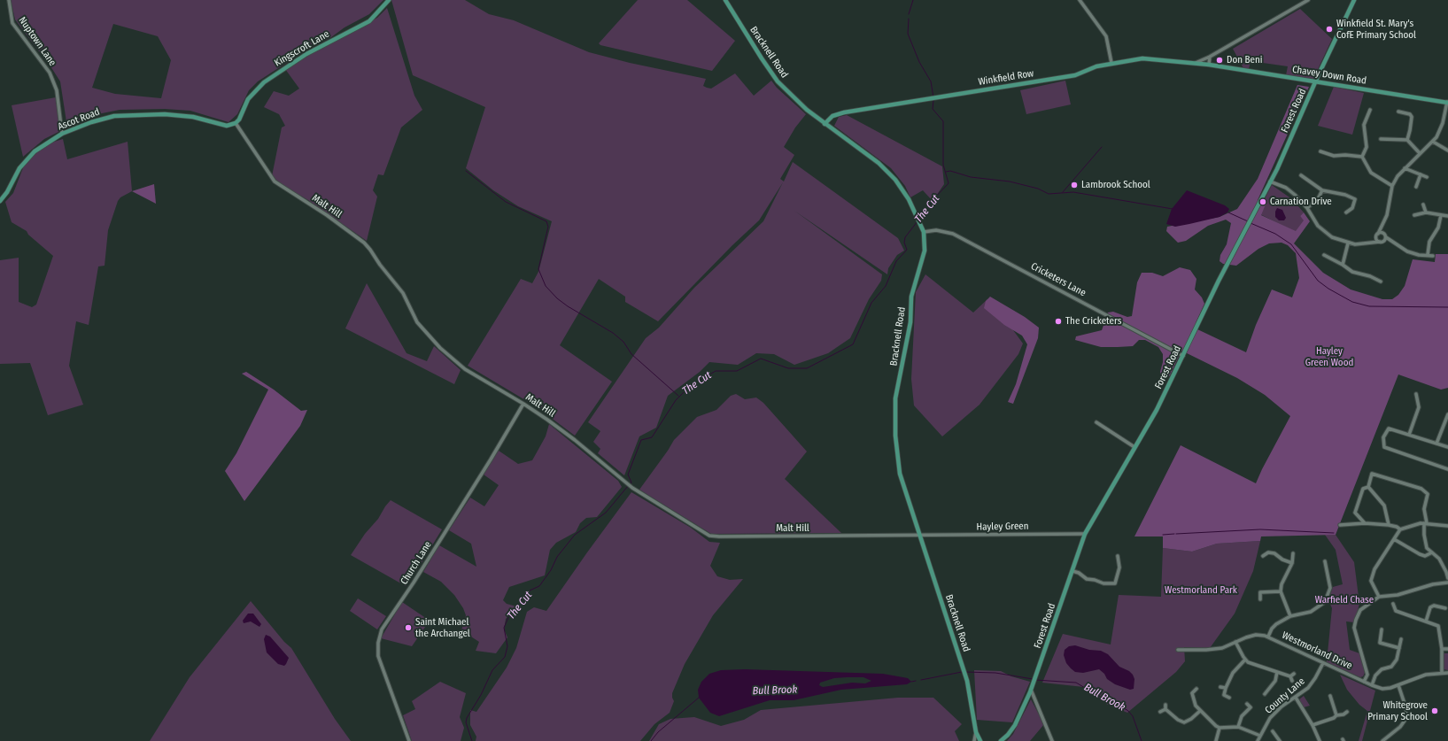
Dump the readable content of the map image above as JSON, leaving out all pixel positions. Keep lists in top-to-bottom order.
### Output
{
  "streets": {
    "main road": [
      "Kingscroft Lane",
      "Bracknell Road",
      "Chavey Down Road",
      "Winkfield Row",
      "Forest Road",
      "Ascot Road"
    ],
    "street": [
      "Nuptown Lane",
      "Malt Hill",
      "Cricketers Lane",
      "Hayley Green",
      "Church Lane",
      "Westmorland Drive",
      "County Lane"
    ]
  },
  "crossings": [
    ["Nuptown Lane", "Ascot Road"],
    ["Kingscroft Lane", "Ascot Road"],
    ["Kingscroft Lane", "Malt Hill"],
    ["Bracknell Road", "Winkfield Row"],
    ["Bracknell Road", "Malt Hill"],
    ["Bracknell Road", "Cricketers Lane"],
    ["Bracknell Road", "Hayley Green"],
    ["Chavey Down Road", "Winkfield Row"],
    ["Chavey Down Road", "Forest Road"],
    ["Forest Road", "Cricketers Lane"],
    ["Forest Road", "Hayley Green"],
    ["Ascot Road", "Malt Hill"],
    ["Malt Hill", "Hayley Green"],
    ["Malt Hill", "Church Lane"],
    ["Westmorland Drive", "County Lane"]
  ],
  "water": ["The Cut", "Bull Brook"],
  "parks": ["Hayley Green Wood", "Westmorland Park", "Warfield Chase"],
  "places": [
    "Winkfield St. Mary's CofE Primary School",
    "Don Beni",
    "Lambrook School",
    "Carnation Drive",
    "The Cricketers",
    "Saint Michael the Archangel",
    "Whitegrove Primary School"
  ]
}
